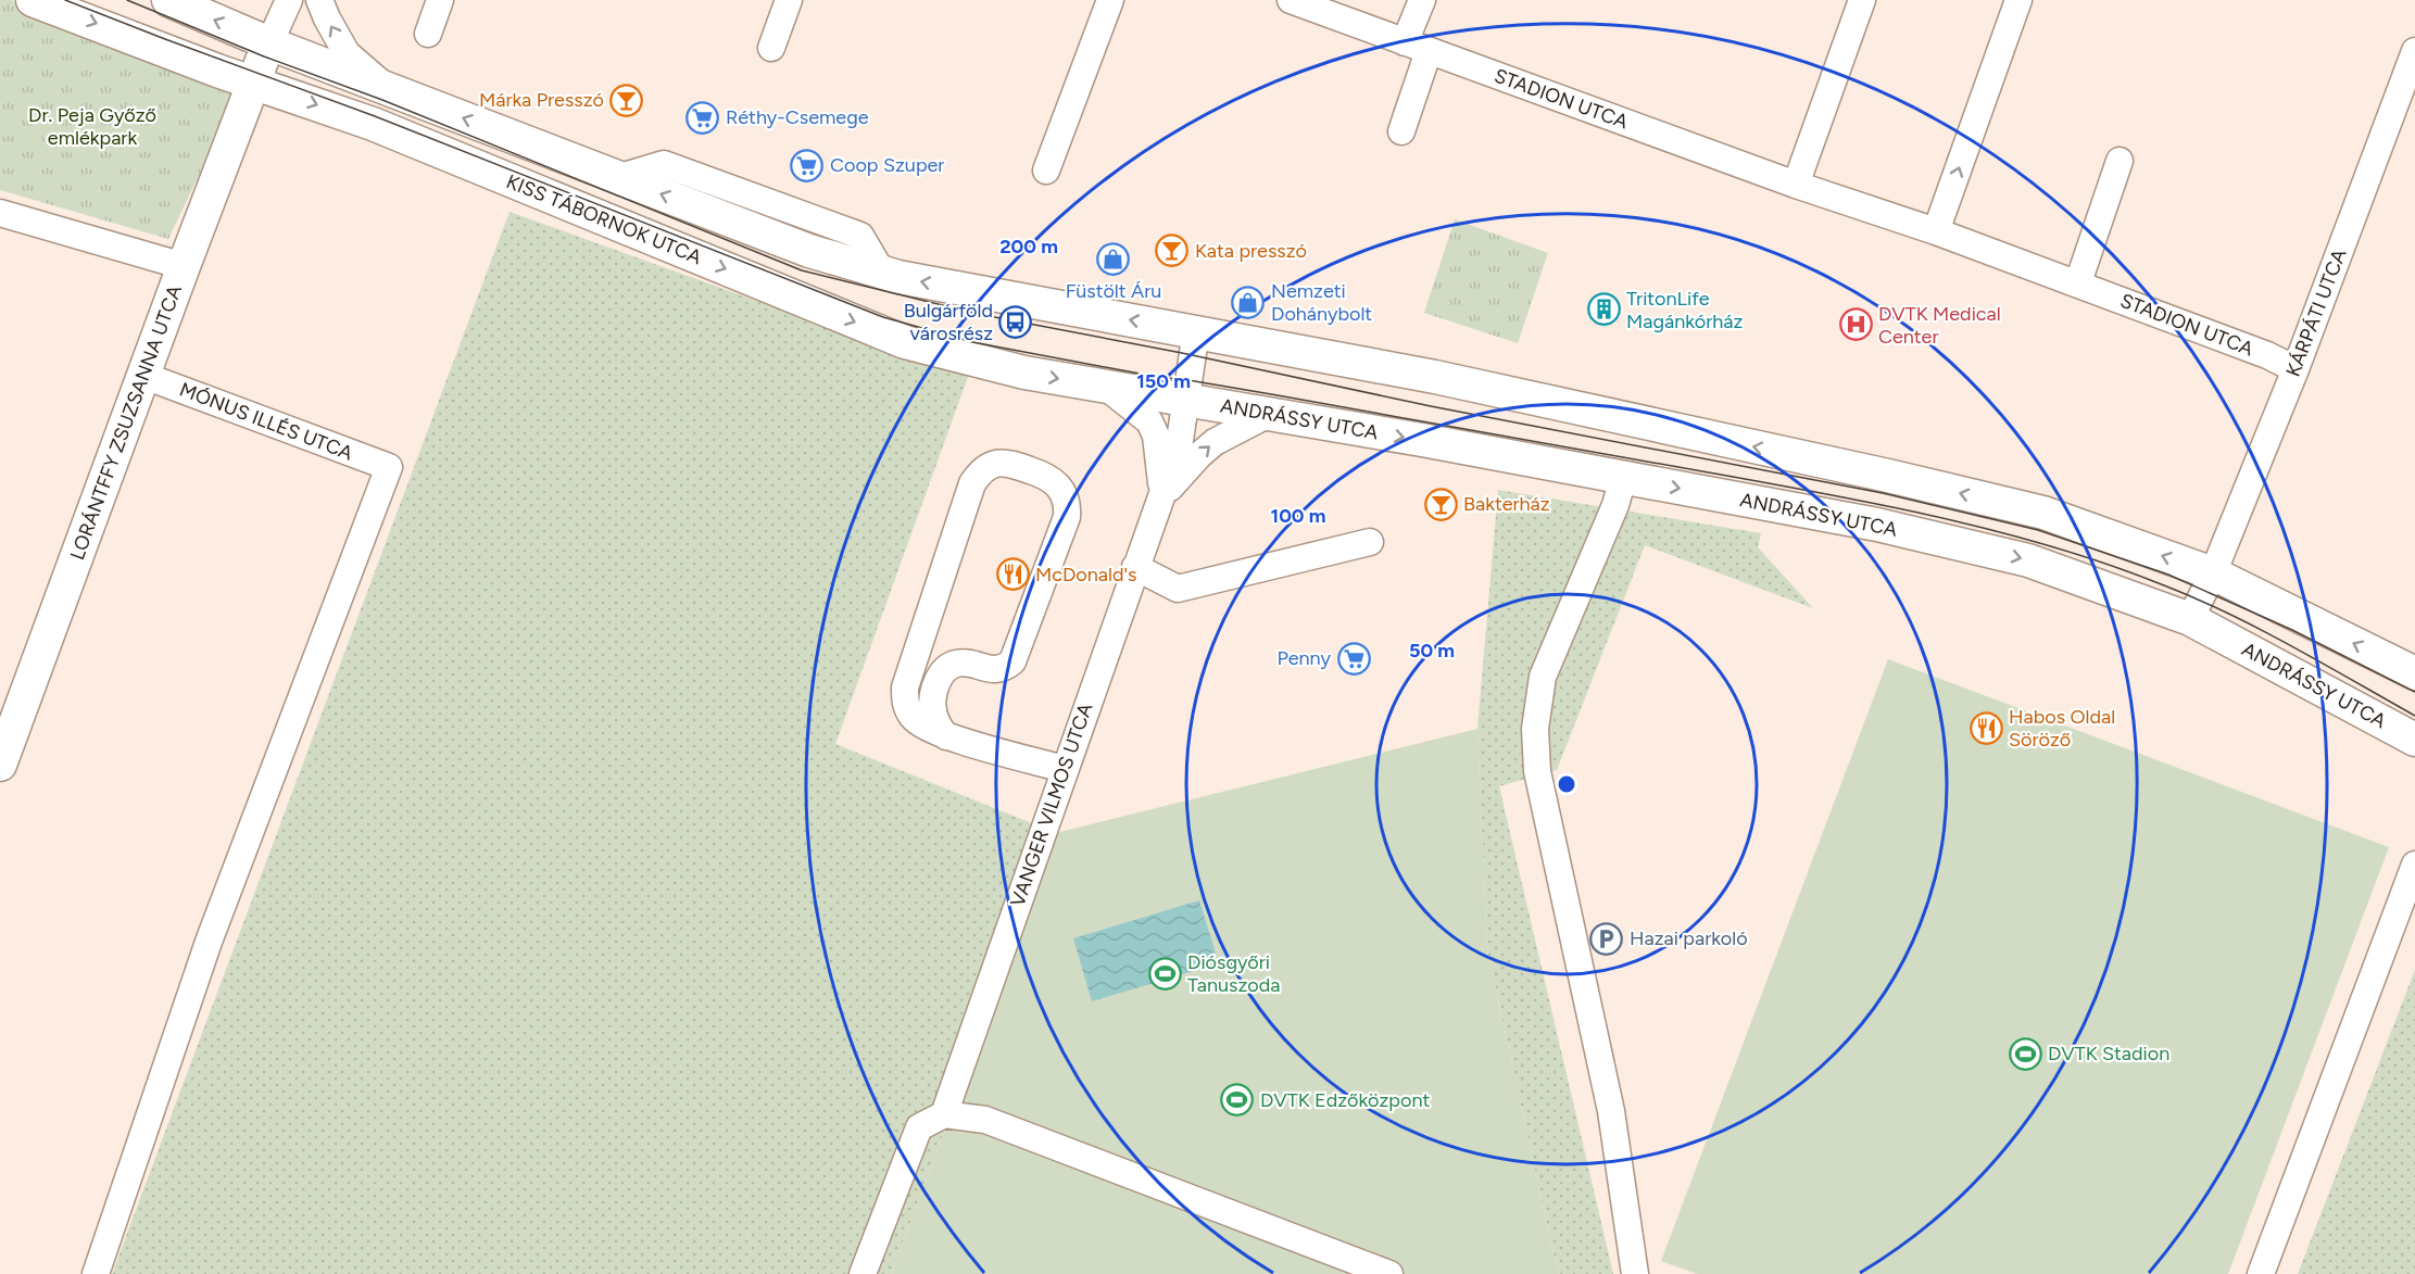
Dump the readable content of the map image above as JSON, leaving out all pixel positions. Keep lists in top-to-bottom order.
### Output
{
  "streets": {
    "main road": ["KISS TÁBORNOK UTCA", "ANDRÁSSY UTCA", "LORÁNTFFY ZSUZSANNA UTCA"],
    "street": [
      "STADION UTCA",
      "KÁRPÁTI UTCA",
      "MÓNUS ILLÉS UTCA",
      "VANGER VILMOS UTCA"
    ]
  },
  "crossings": [
    ["STADION UTCA", "KÁRPÁTI UTCA"],
    ["KISS TÁBORNOK UTCA", "ANDRÁSSY UTCA"],
    ["KISS TÁBORNOK UTCA", "LORÁNTFFY ZSUZSANNA UTCA"],
    ["KISS TÁBORNOK UTCA", "VANGER VILMOS UTCA"],
    ["KÁRPÁTI UTCA", "ANDRÁSSY UTCA"],
    ["ANDRÁSSY UTCA", "VANGER VILMOS UTCA"],
    ["MÓNUS ILLÉS UTCA", "LORÁNTFFY ZSUZSANNA UTCA"]
  ],
  "parks": ["Dr. Peja Győző emlékpark"],
  "places": {
    "bar": ["Márka Presszó", "Kata presszó", "Bakterház"],
    "supermarket": ["Réthy-Csemege", "Coop Szuper", "Penny"],
    "shop": ["Füstölt Áru", "Nemzeti Dohánybolt"],
    "building": ["TritonLife Magánkórház"],
    "bus stop": ["Bulgárföld városrész"],
    "hospital": ["DVTK Medical Center"],
    "restaurant": ["McDonald's", "Habos Oldal Söröző"],
    "parking": ["Hazai parkoló"],
    "sports": ["Diósgyőri Tanuszoda", "DVTK Stadion", "DVTK Edzőközpont"]
  },
  "rings": [
    "200 m",
    "150 m",
    "100 m",
    "50 m"
  ]
}
